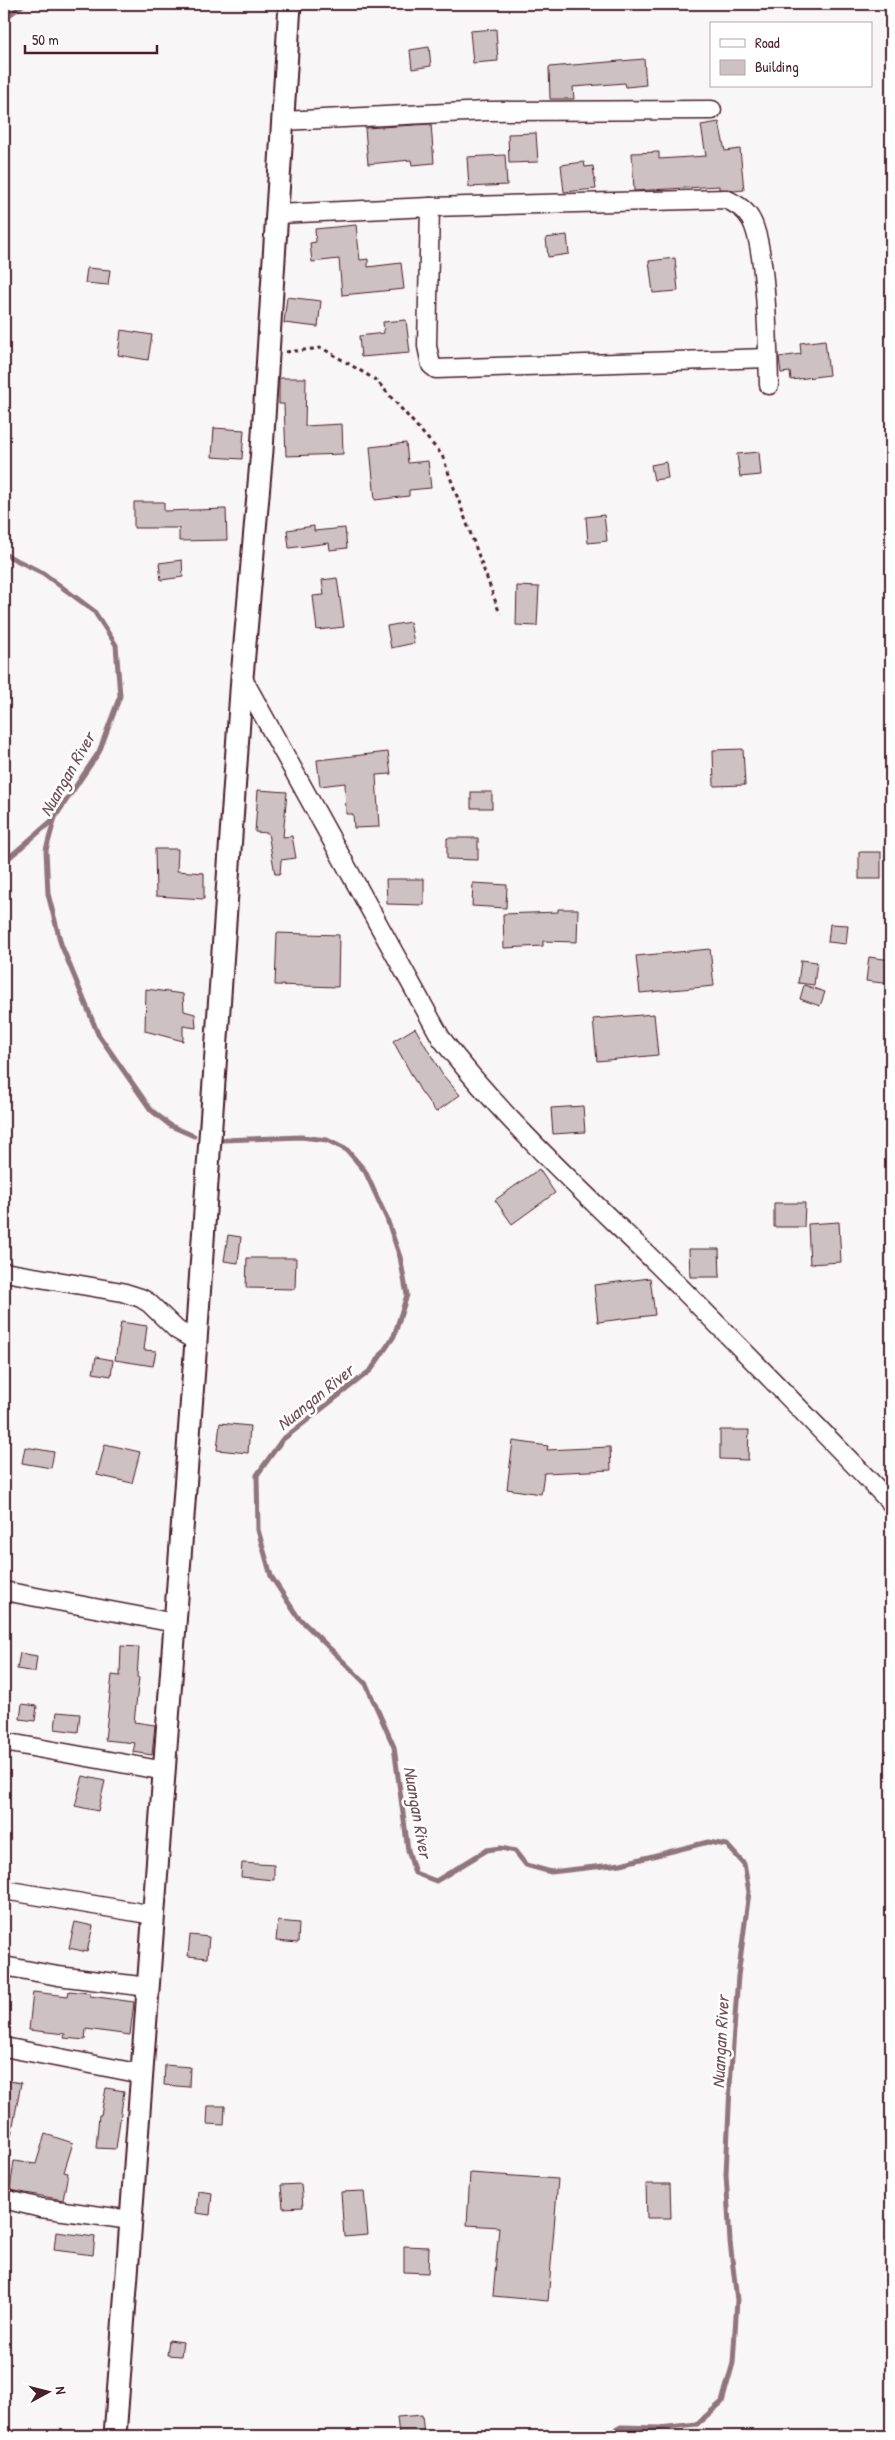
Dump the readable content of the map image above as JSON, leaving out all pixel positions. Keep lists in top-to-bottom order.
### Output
{
  "water": ["Nuangan River"],
  "legend": ["Road", "Building"],
  "scale_bar": "50 m",
  "north": "right"
}
